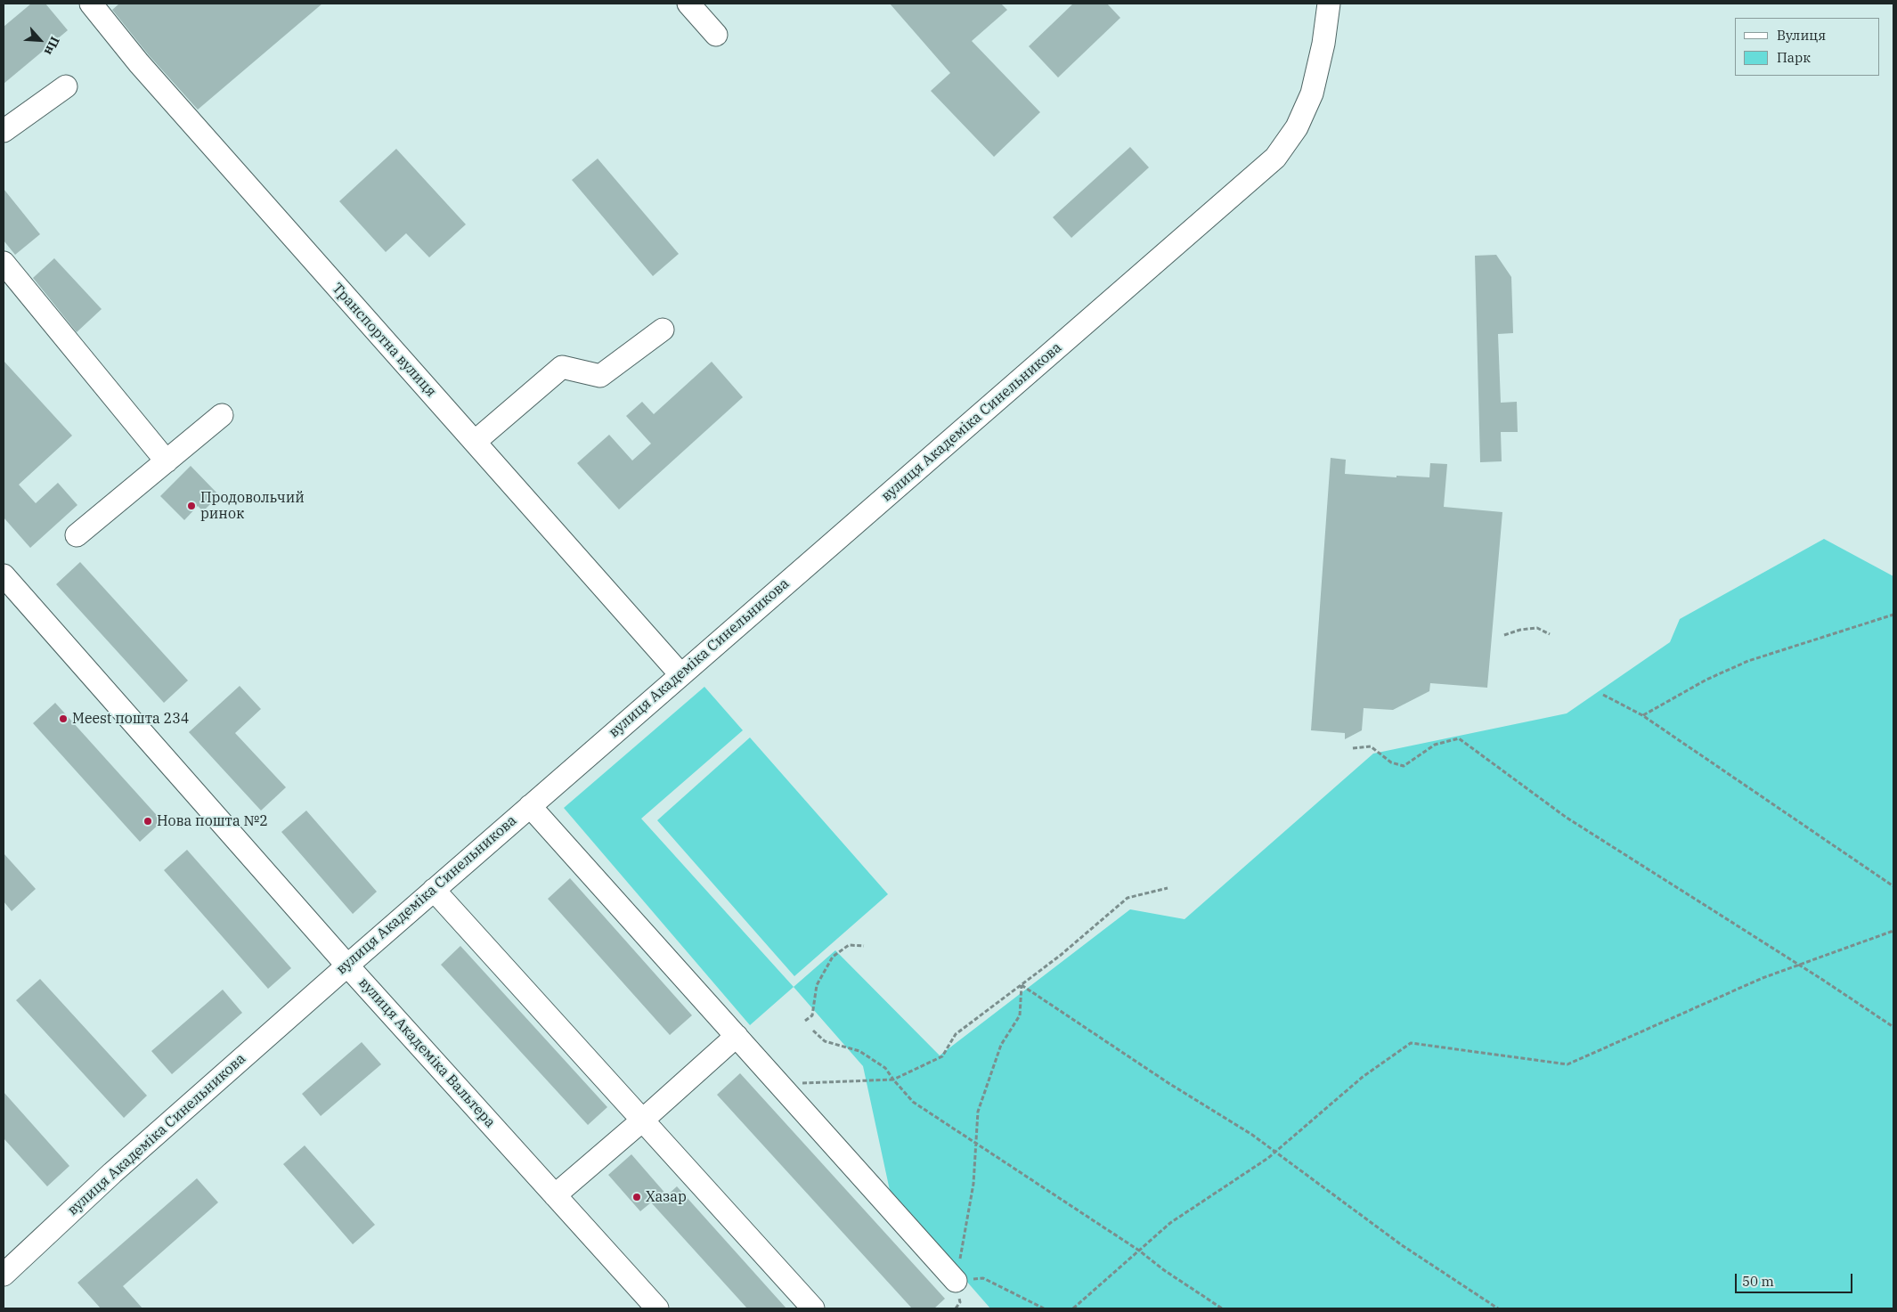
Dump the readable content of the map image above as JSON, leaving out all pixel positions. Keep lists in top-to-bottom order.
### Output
{
  "streets": {
    "street": ["Транспортна вулиця", "вулиця Академіка Синельникова", "вулиця Академіка Вальтера"]
  },
  "crossings": [
    ["Транспортна вулиця", "вулиця Академіка Синельникова"],
    ["вулиця Академіка Синельникова", "вулиця Академіка Вальтера"]
  ],
  "places": [
    "Продовольчий ринок",
    "Meest пошта 234",
    "Нова пошта №2",
    "Хазар"
  ],
  "legend": ["Вулиця", "Парк"],
  "scale_bar": "50 m",
  "north": "bottom right"
}
